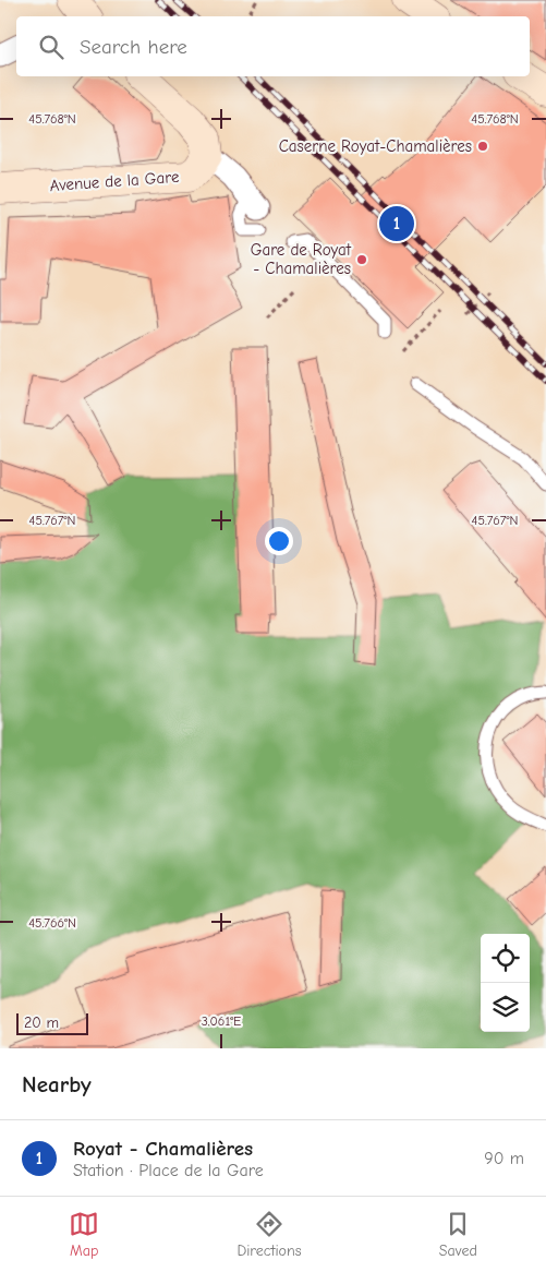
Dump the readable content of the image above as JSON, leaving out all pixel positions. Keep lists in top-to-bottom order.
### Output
{
  "streets": {
    "main road": ["Avenue de la Gare"]
  },
  "places": ["Caserne Royat-Chamalières", "Gare de Royat - Chamalières"],
  "scale_bar": "20 m",
  "page": {
    "search": "Search here",
    "pins": "1",
    "scale": "20 m",
    "heading": "Nearby",
    "list": [
      {
        "mark": "1",
        "name": "Royat - Chamalières",
        "note": "Station · Place de la Gare",
        "value": "90 m"
      }
    ],
    "nav": ["Map", "Directions", "Saved"]
  },
  "coordinates": [
    "45.768°N",
    "45.767°N",
    "45.766°N",
    "3.061°E"
  ]
}
